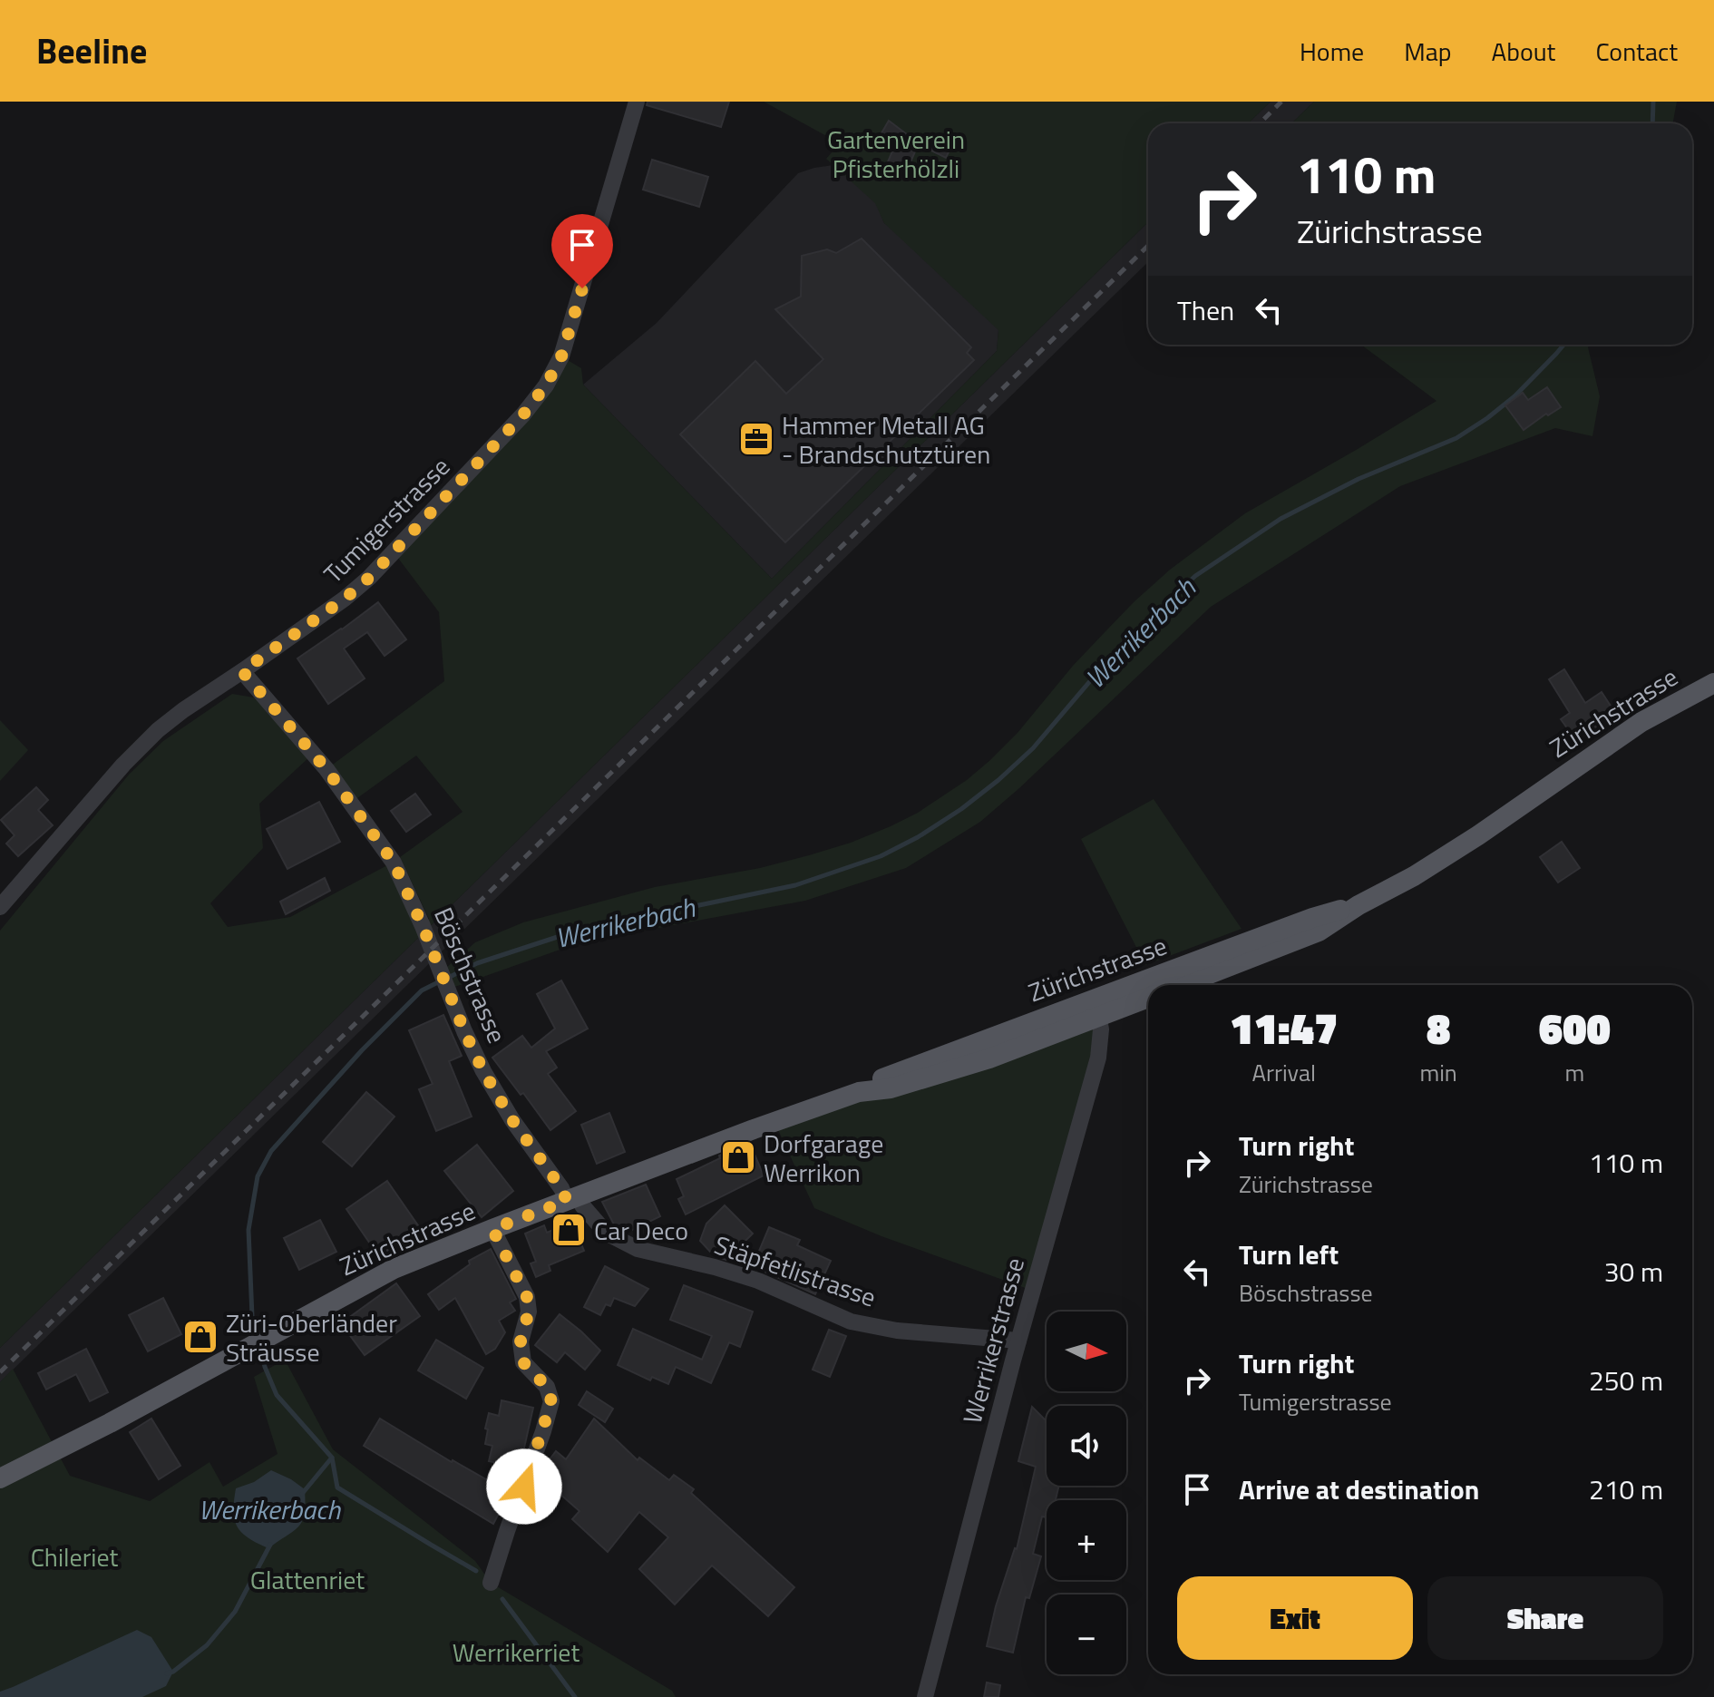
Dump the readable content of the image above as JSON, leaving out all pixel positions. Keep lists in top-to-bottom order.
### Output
{
  "streets": {
    "main road": ["Zürichstrasse"],
    "street": [
      "Tumigerstrasse",
      "Böschstrasse",
      "Stäpfetlistrasse",
      "Werrikerstrasse"
    ]
  },
  "crossings": [
    ["Tumigerstrasse", "Böschstrasse"],
    ["Zürichstrasse", "Böschstrasse"],
    ["Zürichstrasse", "Stäpfetlistrasse"],
    ["Zürichstrasse", "Werrikerstrasse"],
    ["Böschstrasse", "Stäpfetlistrasse"],
    ["Stäpfetlistrasse", "Werrikerstrasse"]
  ],
  "water": ["Werrikerbach"],
  "parks": [
    "Gartenverein Pfisterhölzli",
    "Chileriet",
    "Glattenriet",
    "Werrikerriet"
  ],
  "places": {
    "office": ["Hammer Metall AG - Brandschutztüren"],
    "shop": ["Dorfgarage Werrikon", "Car Deco", "Züri-Oberländer Sträusse"]
  },
  "north": "right",
  "page": {
    "header": "Beeline",
    "nav": [
      "Home",
      "Map",
      "About",
      "Contact"
    ],
    "turn": ["110 m", "Zürichstrasse"],
    "then": "Then",
    "eta": [
      "11:47",
      "Arrival",
      "8",
      "min",
      "600",
      "m"
    ],
    "list": [
      {
        "name": "Turn right",
        "note": "Zürichstrasse",
        "value": "110 m"
      },
      {
        "name": "Turn left",
        "note": "Böschstrasse",
        "value": "30 m"
      },
      {
        "name": "Turn right",
        "note": "Tumigerstrasse",
        "value": "250 m"
      },
      {
        "name": "Arrive at destination",
        "value": "210 m"
      }
    ],
    "map_buttons": ["+", "−"],
    "buttons": ["Exit", "Share"]
  }
}
